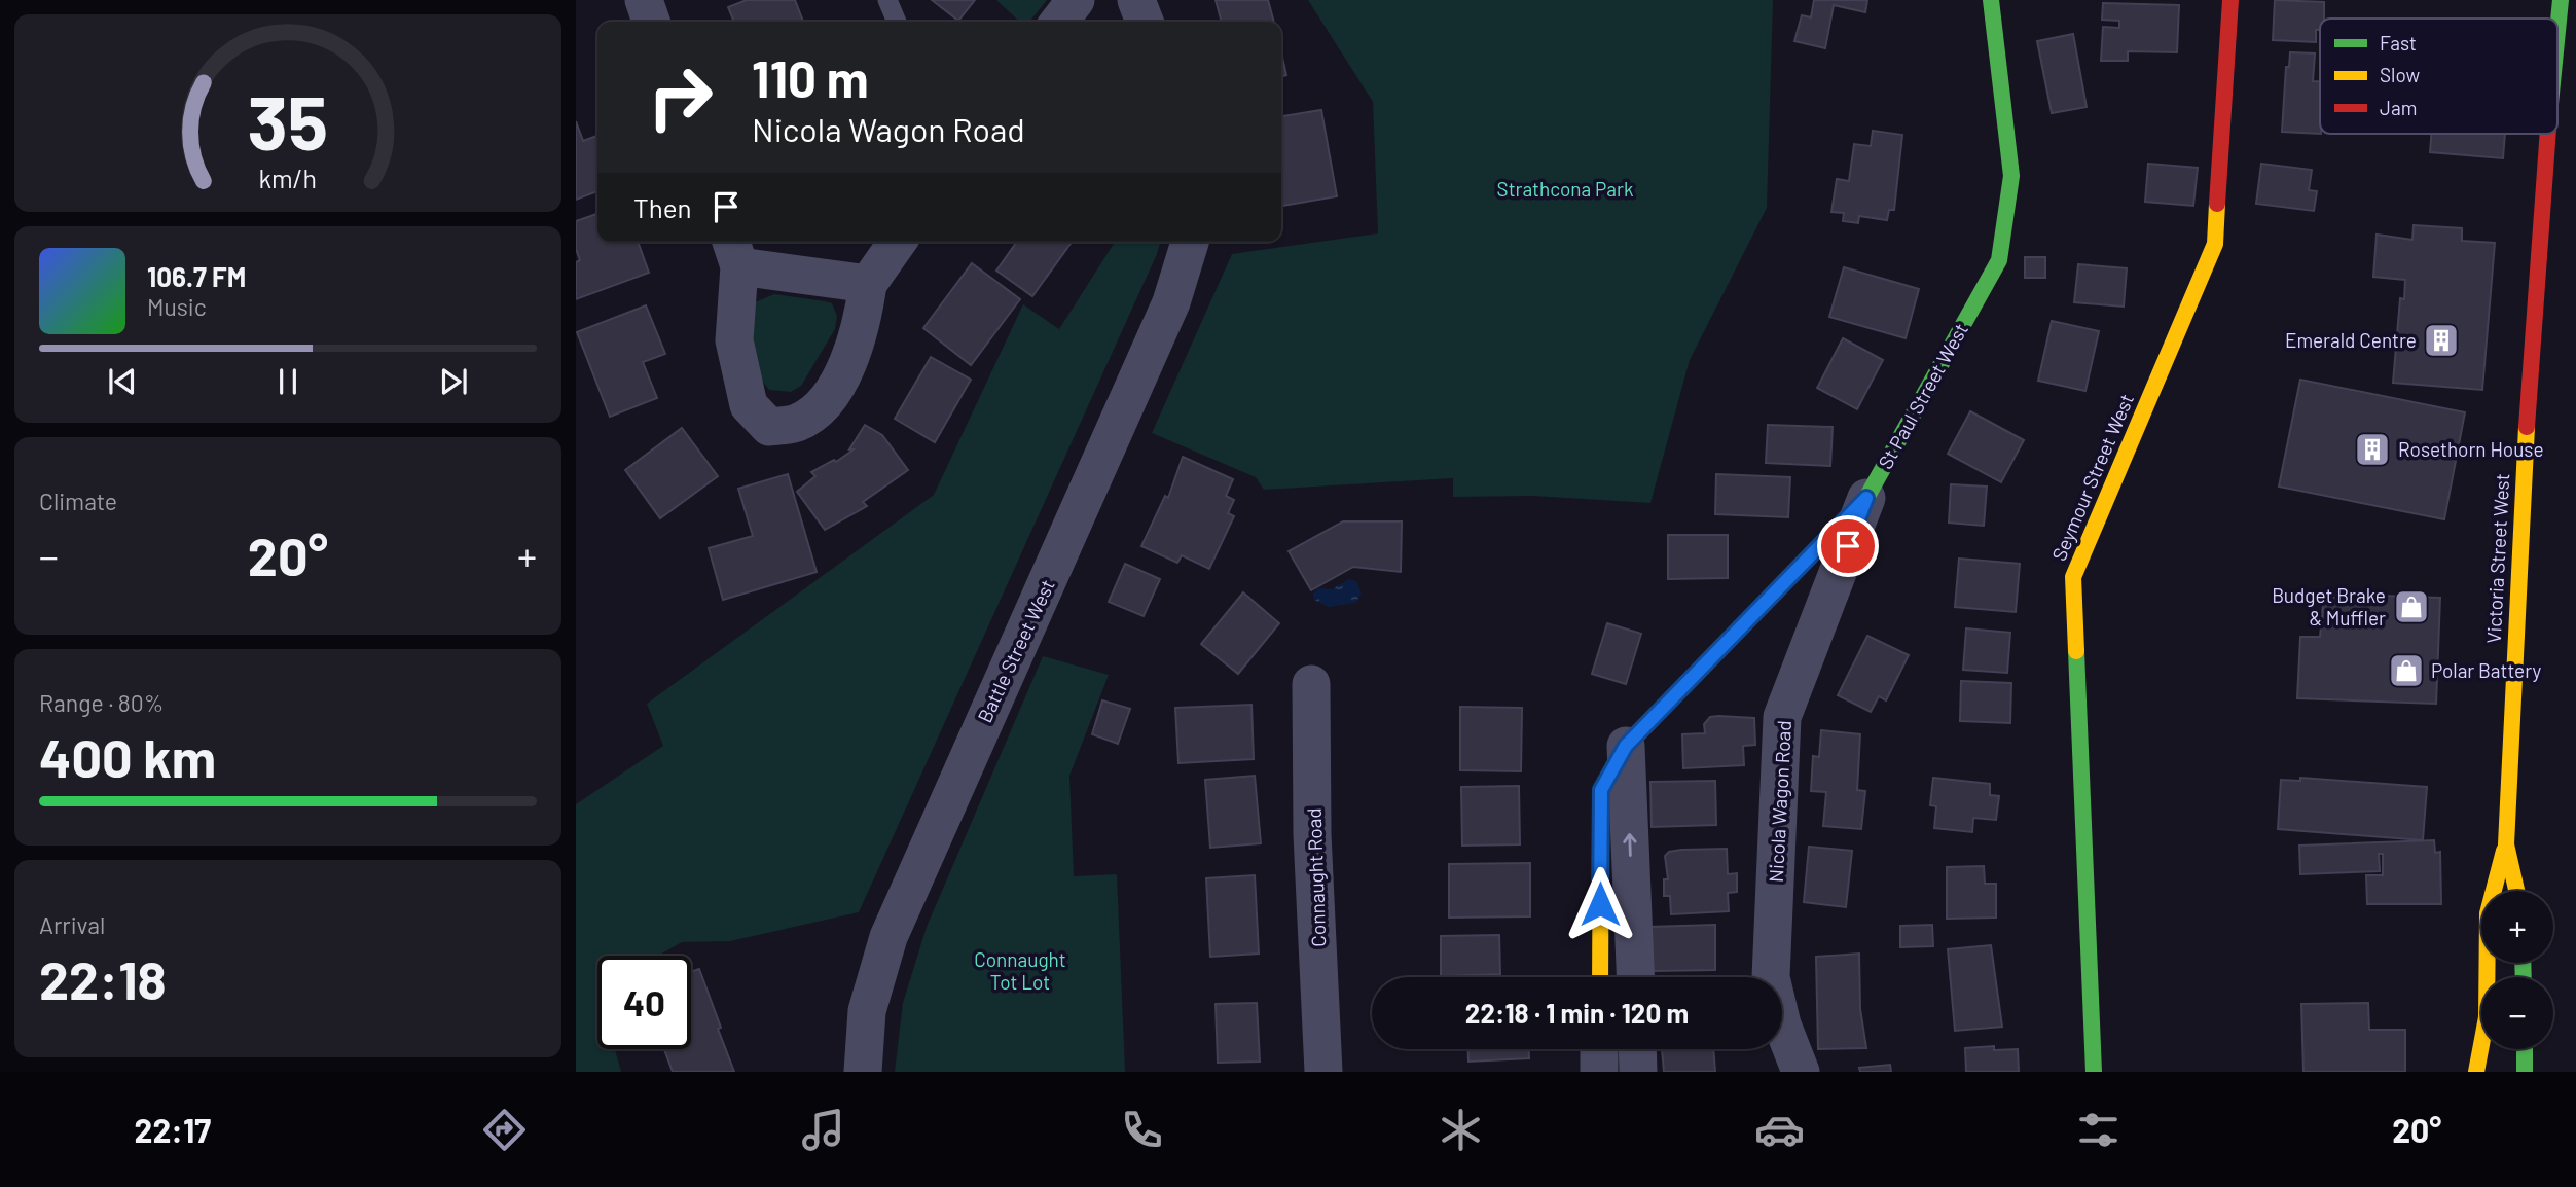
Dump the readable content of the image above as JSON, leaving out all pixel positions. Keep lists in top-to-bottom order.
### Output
{
  "streets": {
    "street": [
      "St Paul Street West",
      "Seymour Street West",
      "Victoria Street West",
      "Battle Street West",
      "Nicola Wagon Road",
      "Connaught Road"
    ]
  },
  "crossings": [
    ["St Paul Street West", "Nicola Wagon Road"]
  ],
  "parks": ["Strathcona Park", "Connaught Tot Lot"],
  "places": {
    "building": ["Emerald Centre", "Rosethorn House"],
    "shop": ["Budget Brake & Muffler", "Polar Battery"]
  },
  "legend": ["Fast", "Slow", "Jam"],
  "page": {
    "turn": ["110 m", "Nicola Wagon Road"],
    "then": "Then",
    "song": ["106.7 FM", "Music"],
    "tile": [
      "Climate",
      ["Range · 80%", "400 km"],
      ["Arrival", "22:18"]
    ],
    "heat": ["−", "20°", "+"],
    "map_buttons": ["+", "−"],
    "limit": "40",
    "trip": "22:18 · 1 min · 120 m",
    "tabs": ["22:17", "20°"],
    "gauge": ["35", "km/h"]
  }
}
